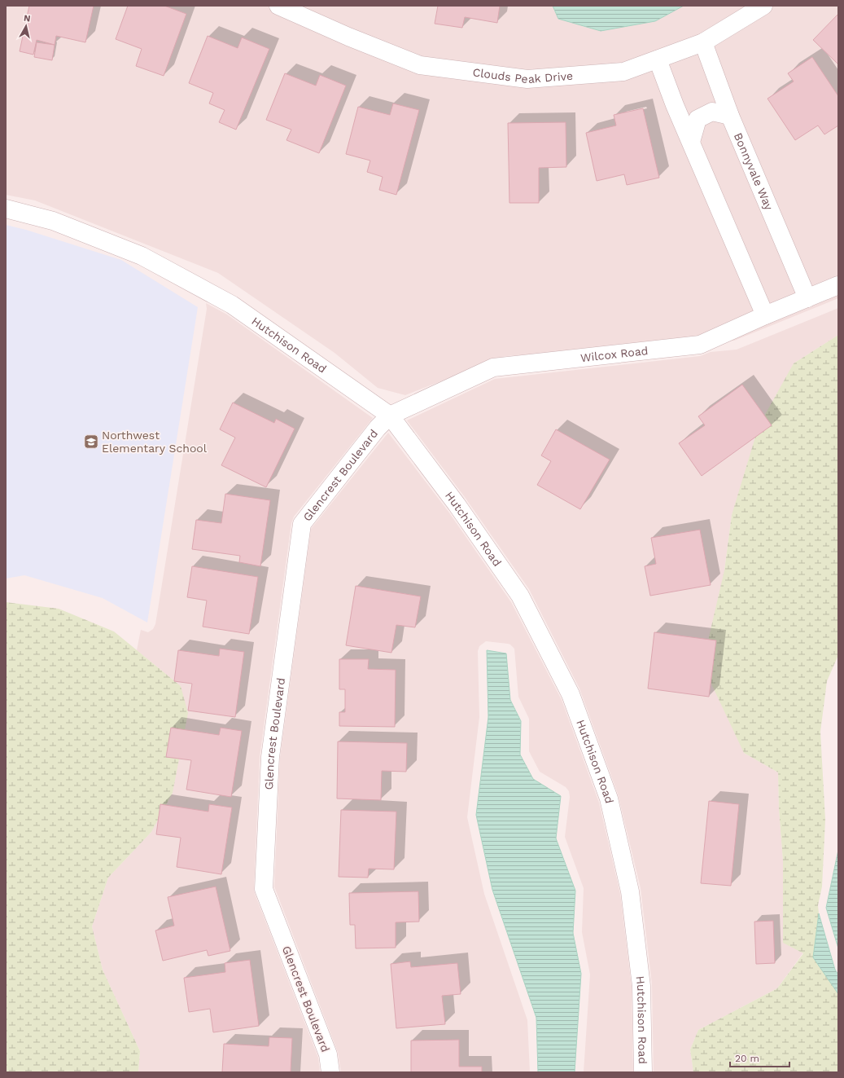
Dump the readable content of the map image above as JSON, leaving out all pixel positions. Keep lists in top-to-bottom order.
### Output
{
  "streets": {
    "street": [
      "Clouds Peak Drive",
      "Bonnyvale Way",
      "Hutchison Road",
      "Wilcox Road",
      "Glencrest Boulevard"
    ]
  },
  "crossings": [
    ["Clouds Peak Drive", "Bonnyvale Way"],
    ["Bonnyvale Way", "Wilcox Road"],
    ["Hutchison Road", "Wilcox Road"],
    ["Hutchison Road", "Glencrest Boulevard"],
    ["Wilcox Road", "Glencrest Boulevard"]
  ],
  "places": {
    "school or university": ["Northwest Elementary School"]
  },
  "scale_bar": "20 m",
  "north": "top"
}
